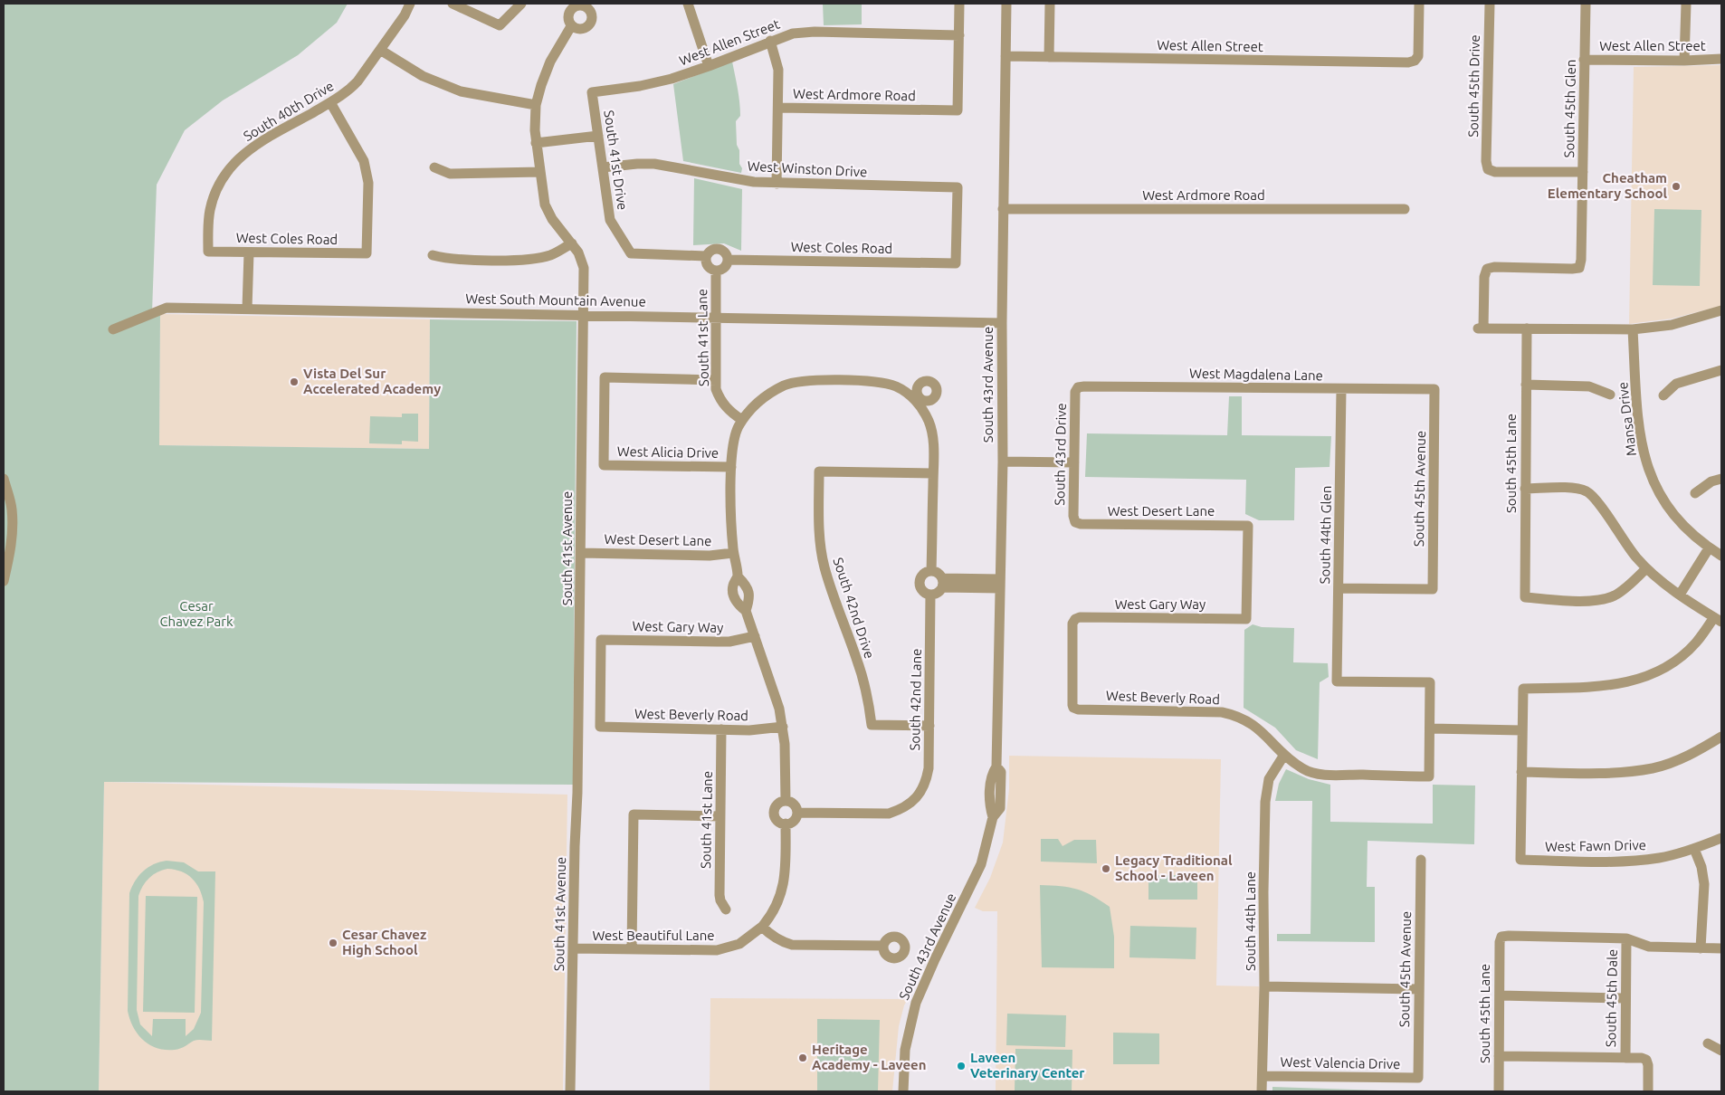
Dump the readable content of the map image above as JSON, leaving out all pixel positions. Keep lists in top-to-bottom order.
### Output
{
  "streets": {
    "street": [
      "West Allen Street",
      "South 45th Drive",
      "West Ardmore Road",
      "South 45th Glen",
      "South 40th Drive",
      "South 41st Drive",
      "West Winston Drive",
      "West Coles Road",
      "West South Mountain Avenue",
      "South 41st Lane",
      "West Magdalena Lane",
      "South 43rd Avenue",
      "Mansa Drive",
      "West Alicia Drive",
      "South 43rd Drive",
      "South 45th Lane",
      "South 45th Avenue",
      "West Desert Lane",
      "South 44th Glen",
      "South 41st Avenue",
      "West Gary Way",
      "South 42nd Drive",
      "West Beverly Road",
      "South 42nd Lane",
      "West Fawn Drive",
      "South 44th Lane",
      "West Beautiful Lane",
      "South 45th Dale",
      "West Valencia Drive"
    ]
  },
  "crossings": [
    ["West Allen Street", "West Ardmore Road"],
    ["West Allen Street", "South 45th Glen"],
    ["West Allen Street", "South 41st Drive"],
    ["West Allen Street", "South 43rd Avenue"],
    ["South 45th Drive", "South 45th Glen"],
    ["West Ardmore Road", "South 43rd Avenue"],
    ["South 45th Glen", "South 45th Lane"],
    ["South 40th Drive", "West Coles Road"],
    ["South 41st Drive", "West Winston Drive"],
    ["South 41st Drive", "West Coles Road"],
    ["West Winston Drive", "West Coles Road"],
    ["West Coles Road", "South 41st Lane"],
    ["West South Mountain Avenue", "South 41st Lane"],
    ["West South Mountain Avenue", "South 43rd Avenue"],
    ["West South Mountain Avenue", "South 41st Avenue"],
    ["South 41st Lane", "West Alicia Drive"],
    ["South 41st Lane", "West Beverly Road"],
    ["West Magdalena Lane", "South 43rd Drive"],
    ["West Magdalena Lane", "South 45th Avenue"],
    ["West Magdalena Lane", "South 44th Glen"],
    ["South 43rd Drive", "West Desert Lane"],
    ["South 45th Lane", "South 45th Dale"],
    ["South 45th Avenue", "South 44th Glen"],
    ["South 45th Avenue", "West Valencia Drive"],
    ["West Desert Lane", "South 41st Avenue"],
    ["West Desert Lane", "West Gary Way"],
    ["South 44th Glen", "West Beverly Road"],
    ["South 41st Avenue", "West Beautiful Lane"],
    ["West Gary Way", "West Beverly Road"],
    ["South 42nd Drive", "South 42nd Lane"],
    ["West Beverly Road", "South 44th Lane"],
    ["South 42nd Lane", "West Beautiful Lane"],
    ["South 44th Lane", "West Valencia Drive"]
  ],
  "parks": ["Cesar Chavez Park"],
  "places": [
    "Cheatham Elementary School",
    "Vista Del Sur Accelerated Academy",
    "Legacy Traditional School - Laveen",
    "Cesar Chavez High School",
    "Heritage Academy - Laveen",
    "Laveen Veterinary Center"
  ]
}
